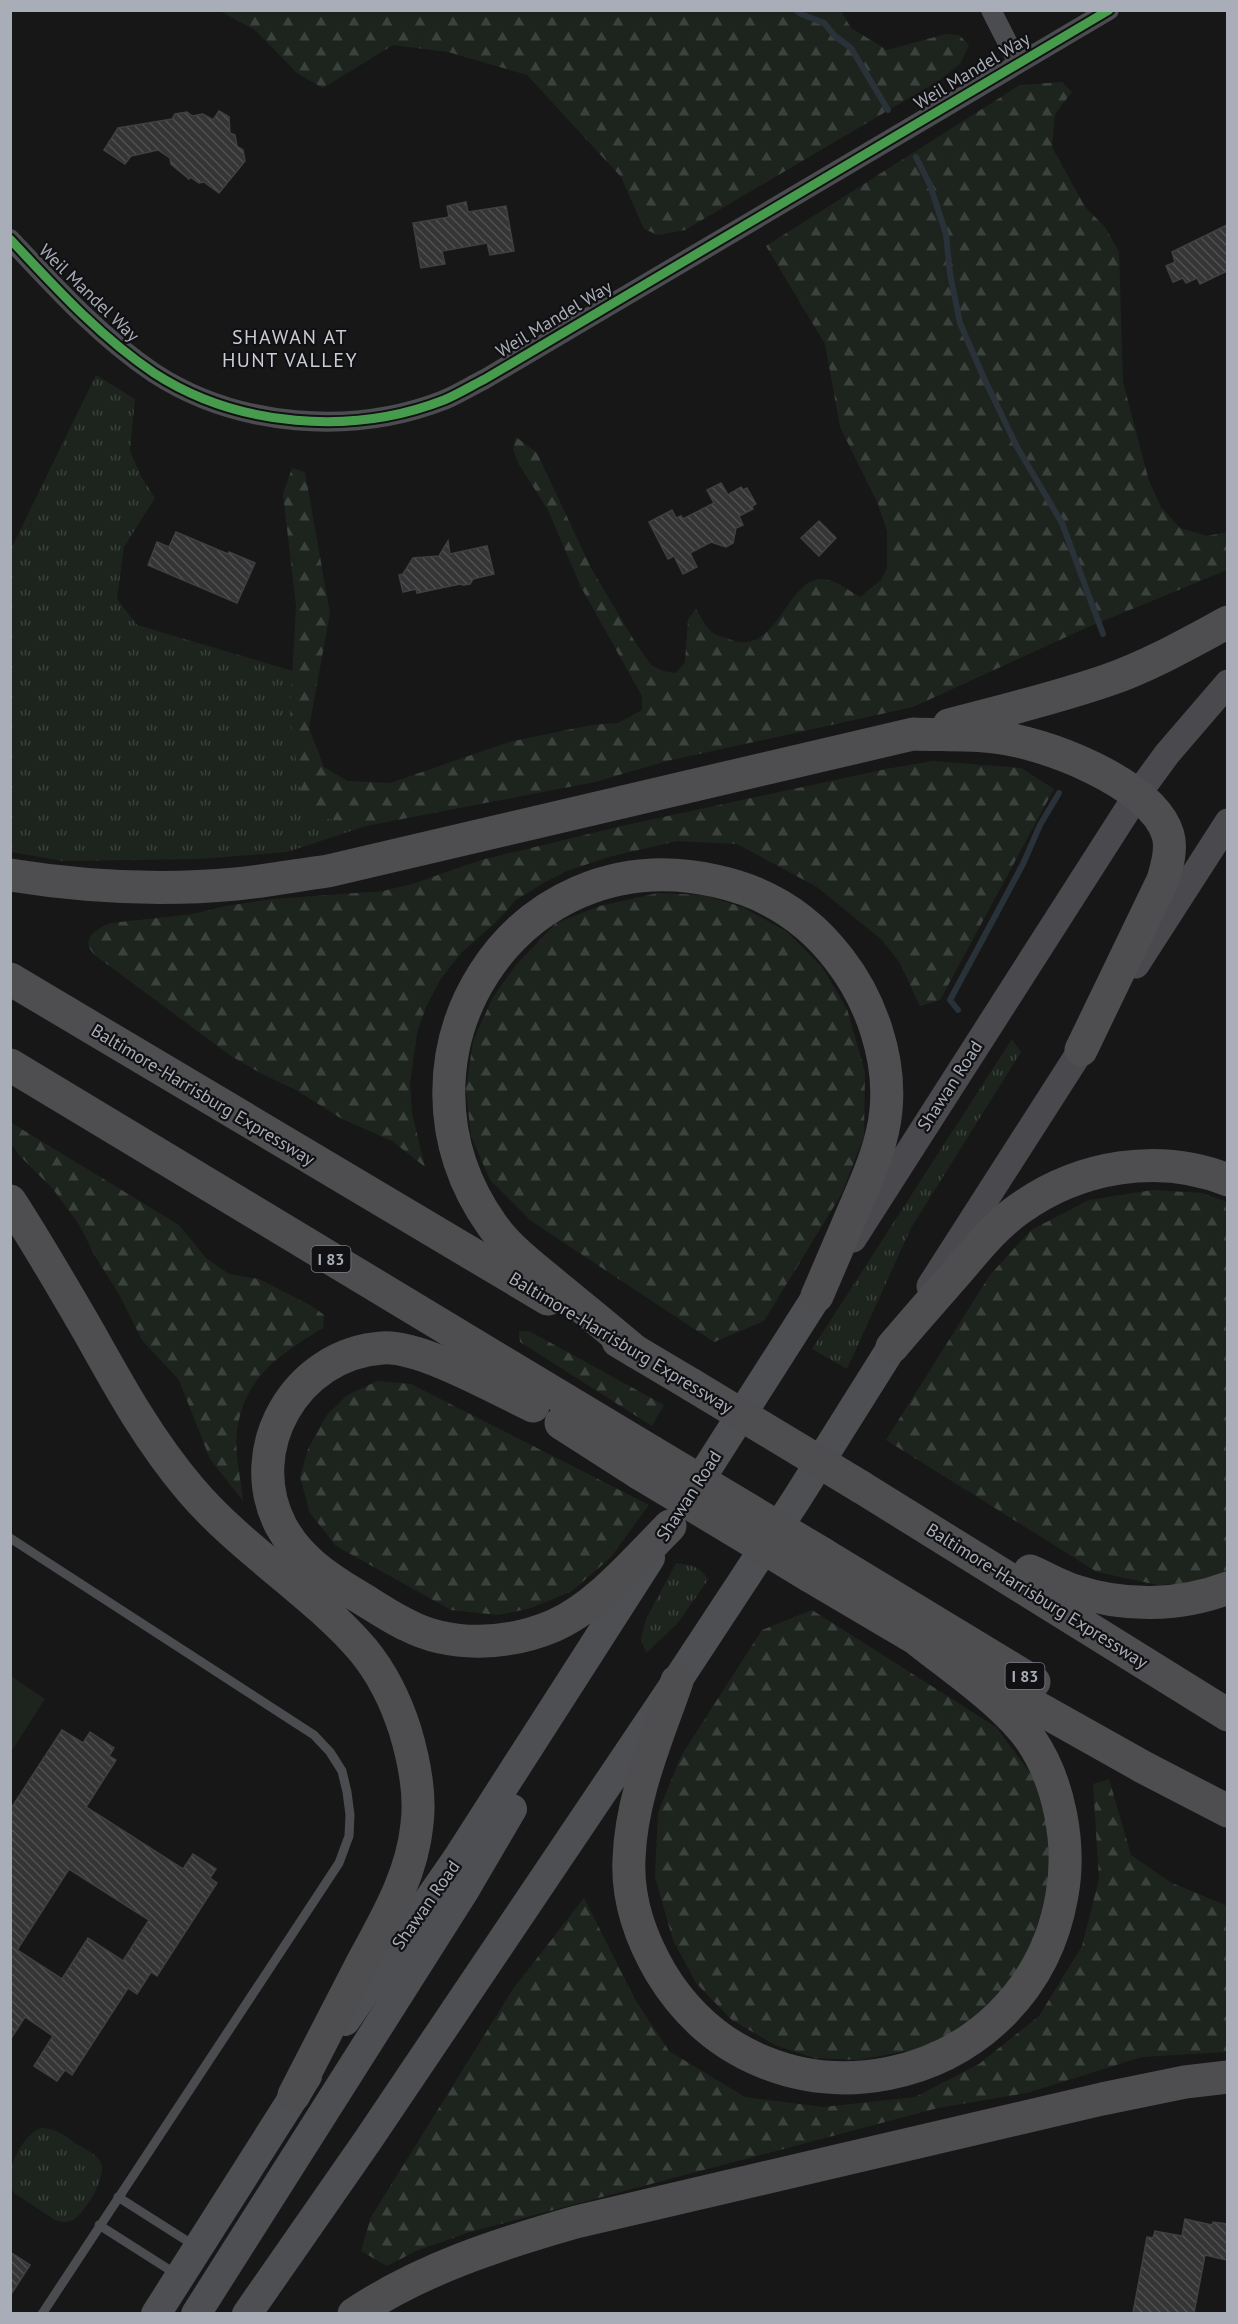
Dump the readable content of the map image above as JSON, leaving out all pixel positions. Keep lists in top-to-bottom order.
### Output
{
  "streets": {
    "highway": ["Baltimore-Harrisburg Expressway", "I 83"],
    "main road": ["Shawan Road"],
    "street": ["Weil Mandel Way"]
  },
  "districts": ["SHAWAN AT HUNT VALLEY"]
}
